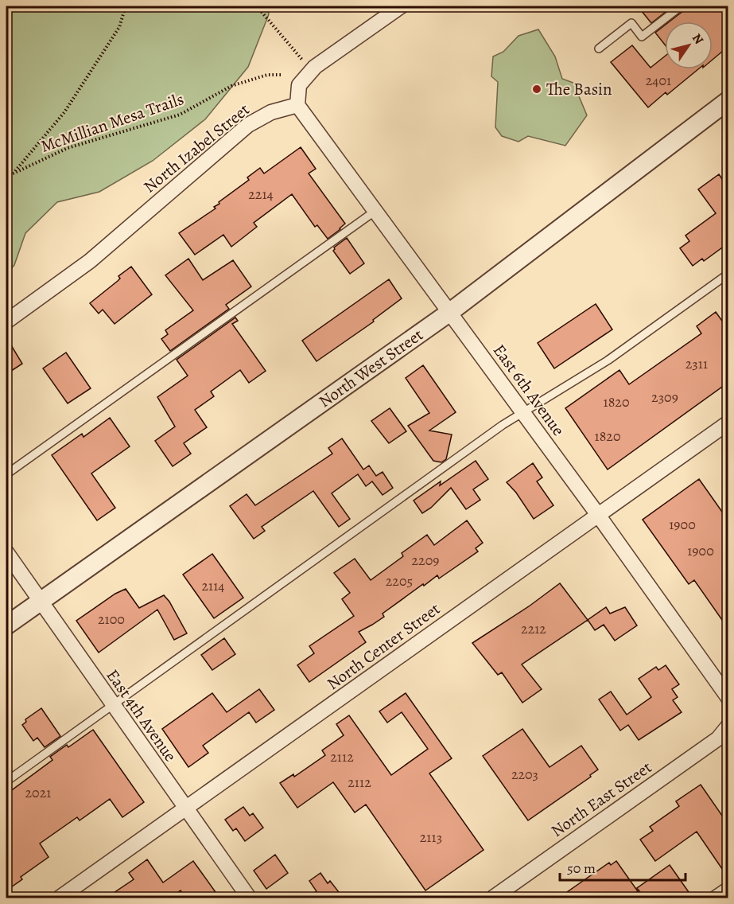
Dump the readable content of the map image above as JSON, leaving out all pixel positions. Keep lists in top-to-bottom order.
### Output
{
  "streets": {
    "street": [
      "North Izabel Street",
      "North West Street",
      "East 6th Avenue",
      "North Center Street",
      "East 4th Avenue",
      "North East Street"
    ],
    "path": ["McMillian Mesa Trails"]
  },
  "crossings": [
    ["North Izabel Street", "East 6th Avenue"],
    ["North West Street", "East 6th Avenue"],
    ["North West Street", "East 4th Avenue"],
    ["East 6th Avenue", "North Center Street"],
    ["North Center Street", "East 4th Avenue"]
  ],
  "places": ["The Basin"],
  "house_numbers": [
    "2401",
    "2214",
    "2311",
    "2309",
    "1820",
    "1820",
    "1900",
    "1900",
    "2209",
    "2205",
    "2114",
    "2100",
    "2212",
    "2112",
    "2203",
    "2112",
    "2021",
    "2113"
  ],
  "scale_bar": "50 m",
  "north": "top right"
}
